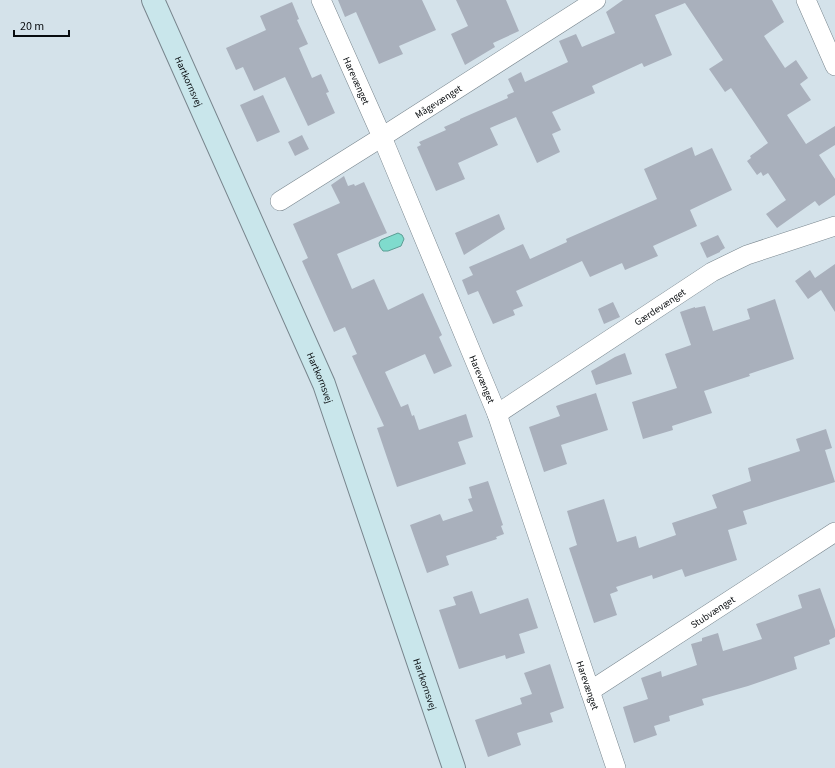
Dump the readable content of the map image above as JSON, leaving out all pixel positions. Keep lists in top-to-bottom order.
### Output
{
  "streets": {
    "street": [
      "Harevænget",
      "Hartkornsvej",
      "Mågevænget",
      "Gærdevænget",
      "Stubvænget"
    ]
  },
  "crossings": [
    ["Harevænget", "Mågevænget"],
    ["Harevænget", "Gærdevænget"],
    ["Harevænget", "Stubvænget"]
  ],
  "scale_bar": "20 m"
}
